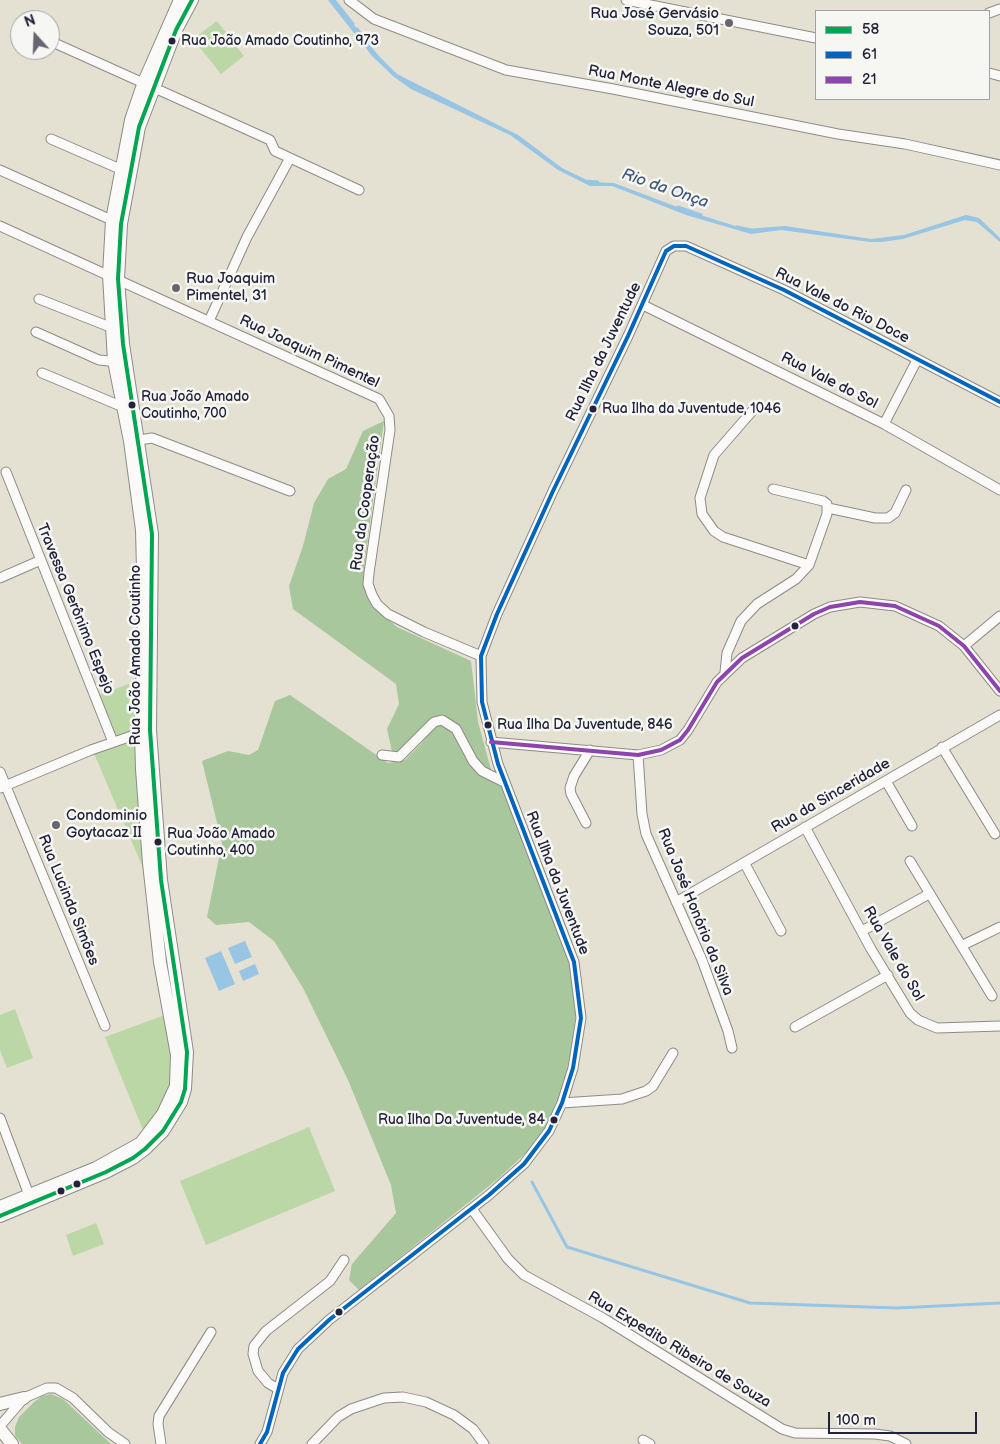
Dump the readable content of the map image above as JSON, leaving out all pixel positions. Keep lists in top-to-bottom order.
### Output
{
  "streets": {
    "street": [
      "Rua Monte Alegre do Sul",
      "Rua Vale do Rio Doce",
      "Rua Joaquim Pimentel",
      "Rua Ilha da Juventude",
      "Rua Vale do Sol",
      "Rua da Cooperação",
      "Travessa Gerônimo Espejo",
      "Rua João Amado Coutinho",
      "Rua da Sinceridade",
      "Rua Lucinda Simões",
      "Rua José Honório da Silva",
      "Rua Expedito Ribeiro de Souza"
    ]
  },
  "crossings": [
    ["Rua Vale do Rio Doce", "Rua Ilha da Juventude"],
    ["Rua Joaquim Pimentel", "Rua da Cooperação"],
    ["Rua Joaquim Pimentel", "Rua João Amado Coutinho"],
    ["Rua Ilha da Juventude", "Rua Vale do Sol"],
    ["Rua Ilha da Juventude", "Rua da Cooperação"],
    ["Rua Ilha da Juventude", "Rua Expedito Ribeiro de Souza"],
    ["Rua Vale do Sol", "Rua da Sinceridade"],
    ["Rua da Sinceridade", "Rua José Honório da Silva"]
  ],
  "water": ["Rio da Onça"],
  "places": [
    "Rua José Gervásio Souza, 501",
    "Rua João Amado Coutinho, 973",
    "Rua Joaquim Pimentel, 31",
    "Rua João Amado Coutinho, 700",
    "Rua Ilha da Juventude, 1046",
    "Rua Ilha Da Juventude, 846",
    "Condominio Goytacaz II",
    "Rua João Amado Coutinho, 400",
    "Rua Ilha Da Juventude, 84"
  ],
  "lines": ["transit line 58", "transit line 61", "transit line 21"],
  "legend": ["58", "61", "21"],
  "scale_bar": "100 m",
  "north": "top"
}
